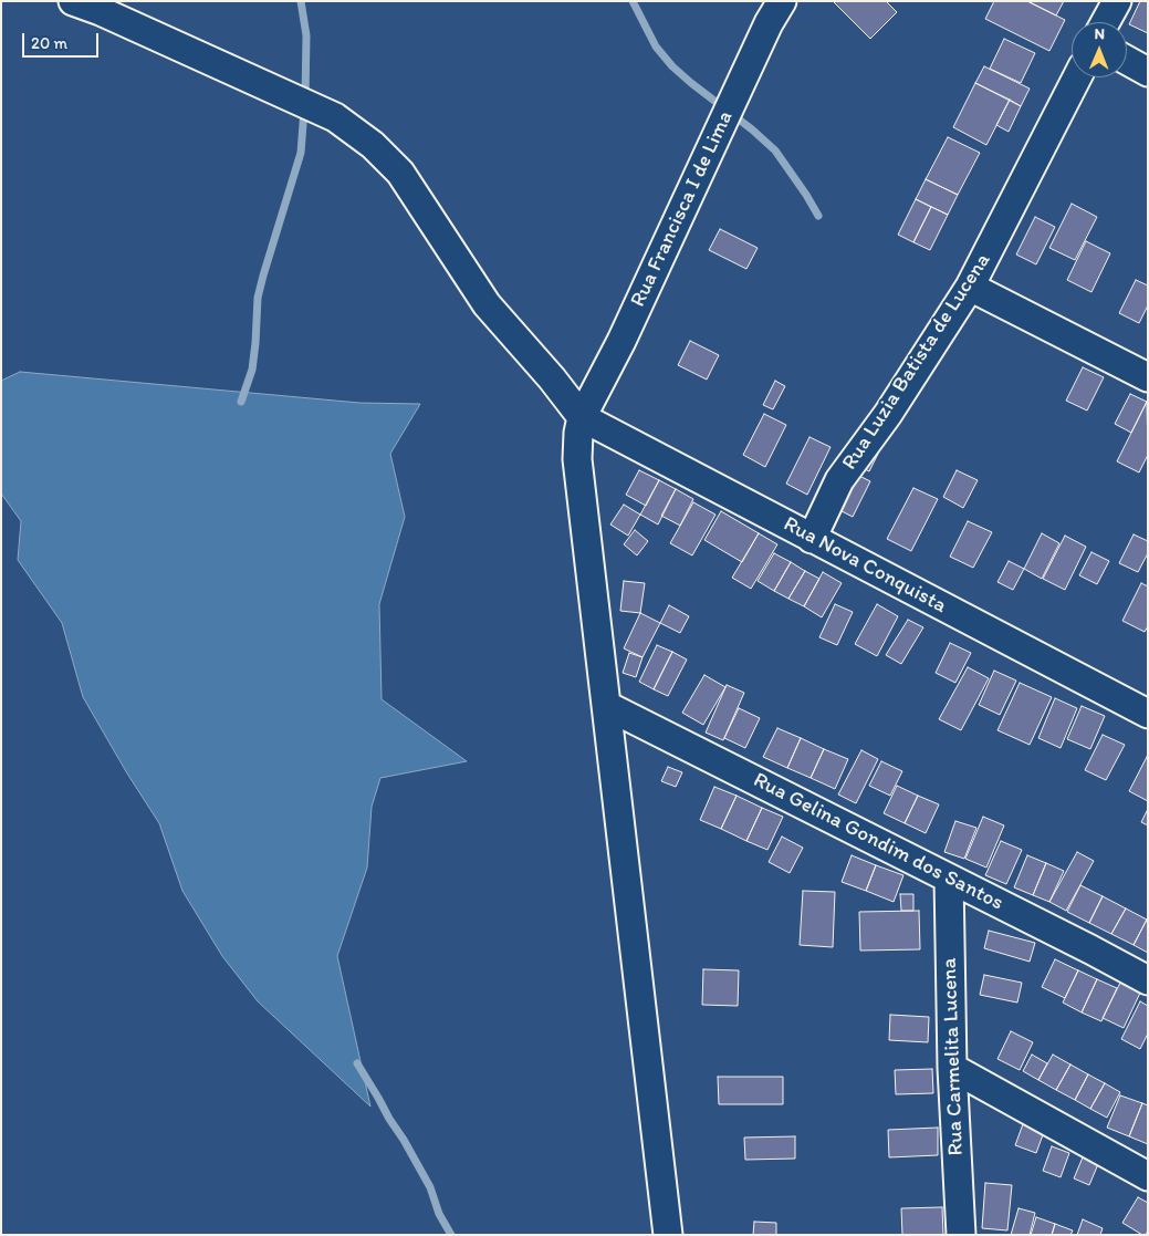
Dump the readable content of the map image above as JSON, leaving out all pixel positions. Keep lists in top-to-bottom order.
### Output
{
  "streets": {
    "street": [
      "Rua Francisca I de Lima",
      "Rua Luzia Batista de Lucena",
      "Rua Nova Conquista",
      "Rua Gelina Gondim dos Santos",
      "Rua Carmelita Lucena"
    ]
  },
  "crossings": [
    ["Rua Francisca I de Lima", "Rua Nova Conquista"],
    ["Rua Francisca I de Lima", "Rua Gelina Gondim dos Santos"],
    ["Rua Luzia Batista de Lucena", "Rua Nova Conquista"],
    ["Rua Gelina Gondim dos Santos", "Rua Carmelita Lucena"]
  ],
  "scale_bar": "20 m",
  "north": "top"
}
